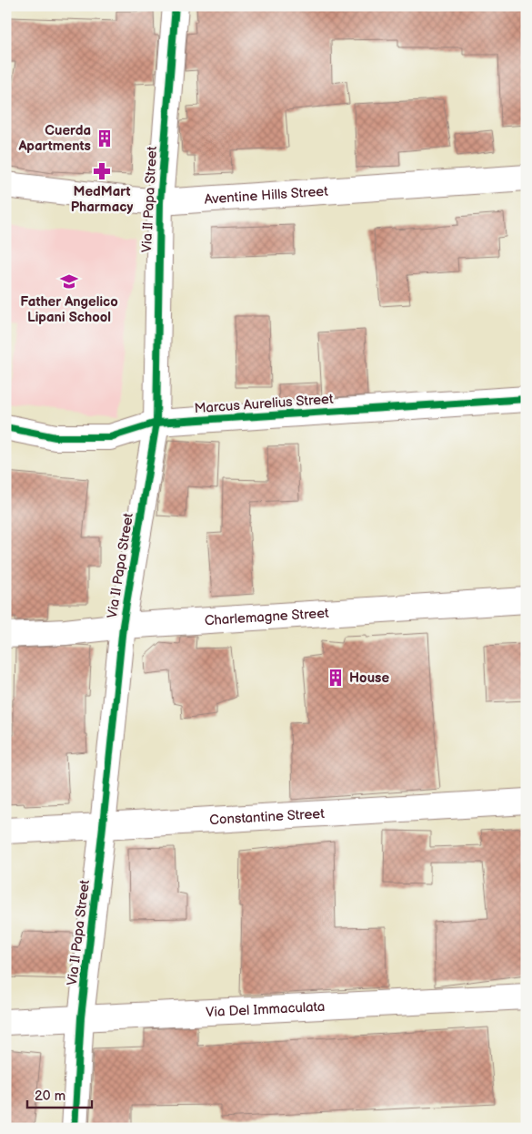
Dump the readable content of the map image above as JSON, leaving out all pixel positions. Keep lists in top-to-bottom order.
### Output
{
  "streets": {
    "street": [
      "Aventine Hills Street",
      "Via Il Papa Street",
      "Marcus Aurelius Street",
      "Charlemagne Street",
      "Constantine Street",
      "Via Del Immaculata"
    ]
  },
  "crossings": [
    ["Aventine Hills Street", "Via Il Papa Street"],
    ["Via Il Papa Street", "Marcus Aurelius Street"],
    ["Via Il Papa Street", "Charlemagne Street"],
    ["Via Il Papa Street", "Constantine Street"],
    ["Via Il Papa Street", "Via Del Immaculata"]
  ],
  "places": {
    "building": ["Cuerda Apartments", "House"],
    "pharmacy": ["MedMart Pharmacy"],
    "school or university": ["Father Angelico Lipani School"]
  },
  "scale_bar": "20 m"
}
